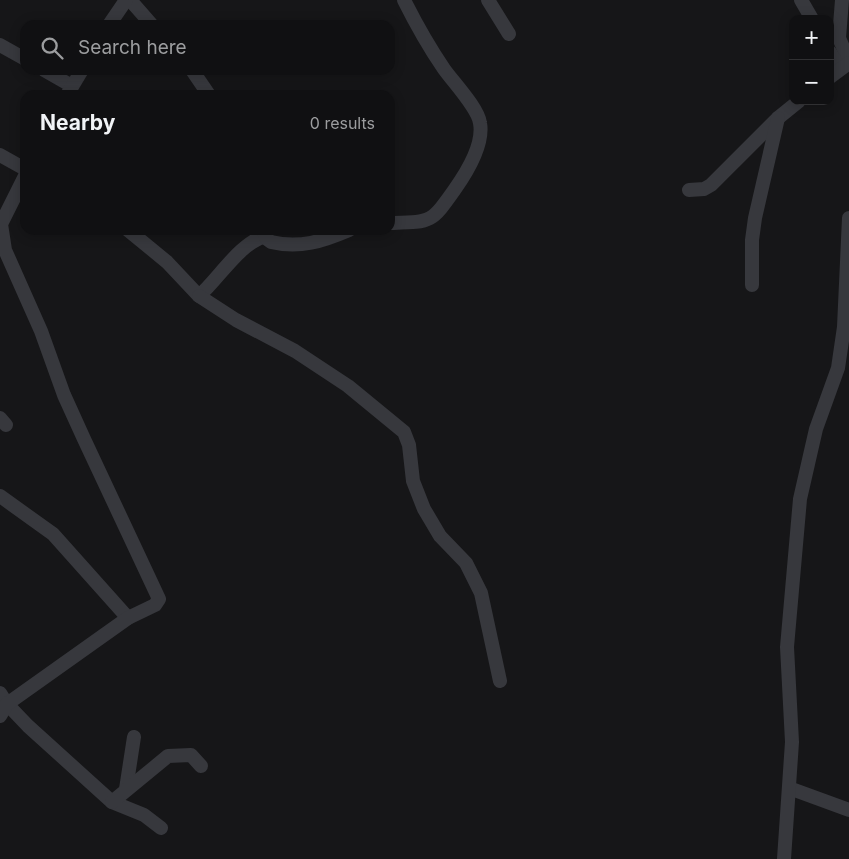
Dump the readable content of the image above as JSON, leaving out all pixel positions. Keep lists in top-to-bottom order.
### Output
{
  "page": {
    "map_buttons": ["+", "−"],
    "search": "Search here",
    "heading": ["Nearby", "0 results"]
  }
}
